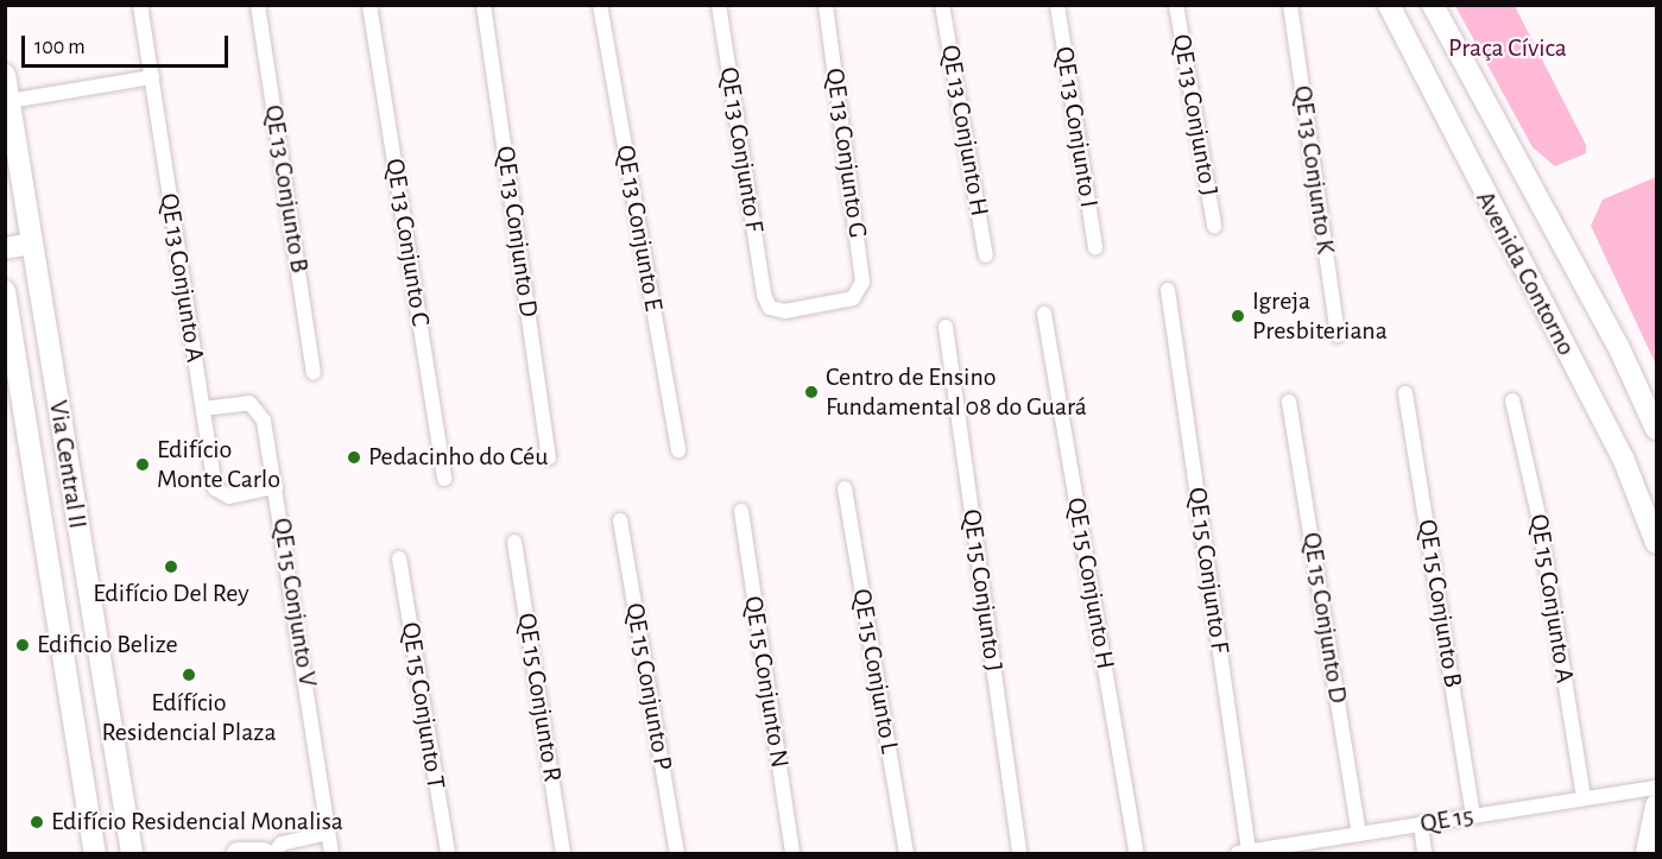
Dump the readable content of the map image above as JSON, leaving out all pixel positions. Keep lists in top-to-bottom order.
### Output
{
  "streets": {
    "street": [
      "QE 13 Conjunto J",
      "QE 13 Conjunto I",
      "QE 13 Conjunto H",
      "QE 13 Conjunto F",
      "QE 13 Conjunto G",
      "QE 13 Conjunto K",
      "QE 13 Conjunto B",
      "QE 13 Conjunto E",
      "QE 13 Conjunto D",
      "QE 13 Conjunto C",
      "Avenida Contorno",
      "QE 13 Conjunto A",
      "Via Central II",
      "QE 15 Conjunto F",
      "QE 15 Conjunto H",
      "QE 15 Conjunto J",
      "QE 15 Conjunto A",
      "QE 15 Conjunto V",
      "QE 15 Conjunto B",
      "QE 15 Conjunto D",
      "QE 15 Conjunto L",
      "QE 15 Conjunto N",
      "QE 15 Conjunto P",
      "QE 15 Conjunto R",
      "QE 15 Conjunto T",
      "QE 15"
    ]
  },
  "crossings": [
    ["QE 13 Conjunto F", "QE 13 Conjunto G"],
    ["QE 13 Conjunto A", "QE 15 Conjunto V"],
    ["QE 15 Conjunto F", "QE 15"],
    ["QE 15 Conjunto A", "QE 15"],
    ["QE 15 Conjunto B", "QE 15"],
    ["QE 15 Conjunto D", "QE 15"]
  ],
  "parks": ["Praça Cívica"],
  "places": [
    "Igreja Presbiteriana",
    "Centro de Ensino Fundamental 08 do Guará",
    "Pedacinho do Céu",
    "Edifício Monte Carlo",
    "Edifício Del Rey",
    "Edificio Belize",
    "Edífício Residencial Plaza",
    "Edifício Residencial Monalisa"
  ],
  "scale_bar": "100 m"
}
